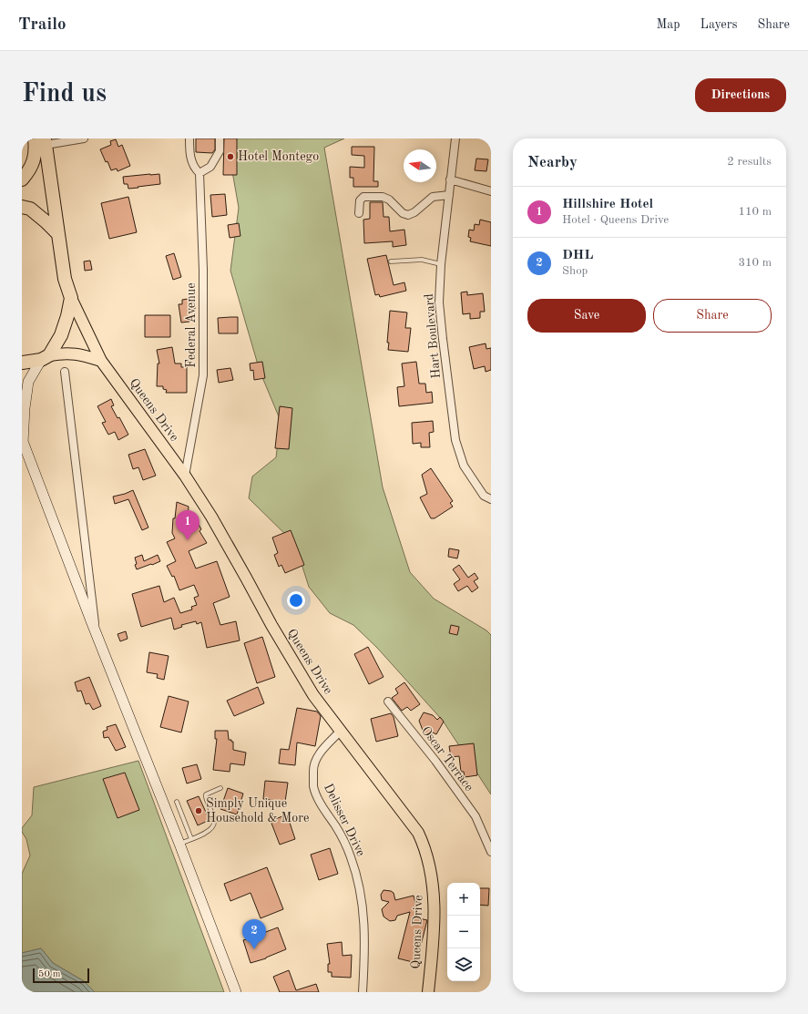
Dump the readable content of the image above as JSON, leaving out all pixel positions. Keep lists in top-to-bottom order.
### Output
{
  "streets": {
    "main road": ["Queens Drive"],
    "street": [
      "Federal Avenue",
      "Hart Boulevard",
      "Oscar Terrace",
      "Delisser Drive"
    ]
  },
  "crossings": [
    ["Federal Avenue", "Queens Drive"],
    ["Queens Drive", "Delisser Drive"]
  ],
  "places": ["Hotel Montego", "Simply Unique Household & More"],
  "scale_bar": "50 m",
  "north": "left",
  "page": {
    "header": "Trailo",
    "nav": ["Map", "Layers", "Share"],
    "buttons": [
      "Directions",
      ["Save", "Share"]
    ],
    "title": "Find us",
    "heading": ["Nearby", "2 results"],
    "list": [
      {
        "mark": "1",
        "name": "Hillshire Hotel",
        "note": "Hotel · Queens Drive",
        "value": "110 m"
      },
      {
        "mark": "2",
        "name": "DHL",
        "note": "Shop",
        "value": "310 m"
      }
    ],
    "pins": ["1", "2"],
    "map_buttons": ["+", "−"],
    "scale": "50 m"
  }
}
